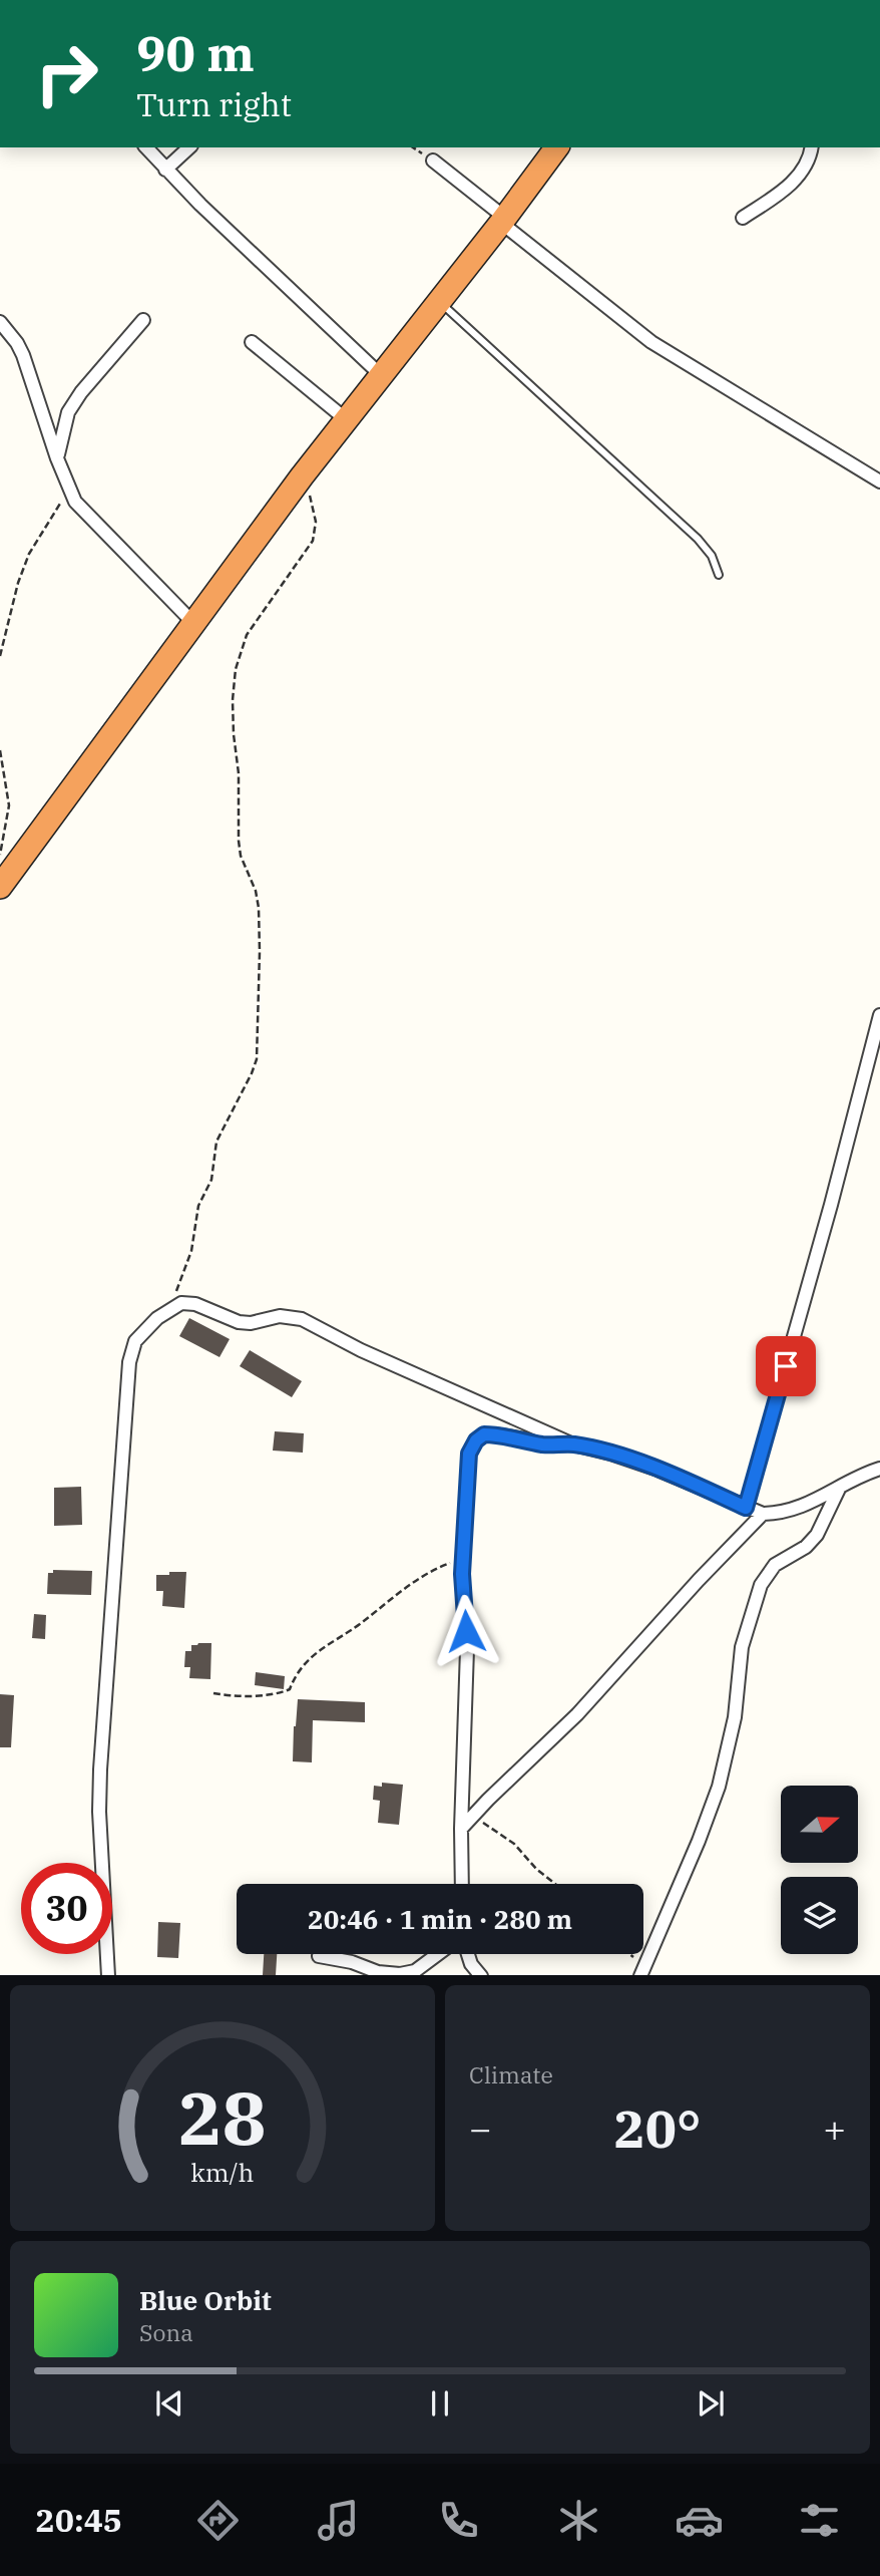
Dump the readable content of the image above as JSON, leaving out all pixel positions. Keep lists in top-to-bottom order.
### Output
{
  "north": "right",
  "page": {
    "turn": ["90 m", "Turn right"],
    "limit": "30",
    "trip": "20:46 · 1 min · 280 m",
    "tile": "Climate",
    "heat": ["−", "20°", "+"],
    "song": ["Blue Orbit", "Sona"],
    "tabs": "20:45",
    "gauge": ["28", "km/h"]
  }
}
